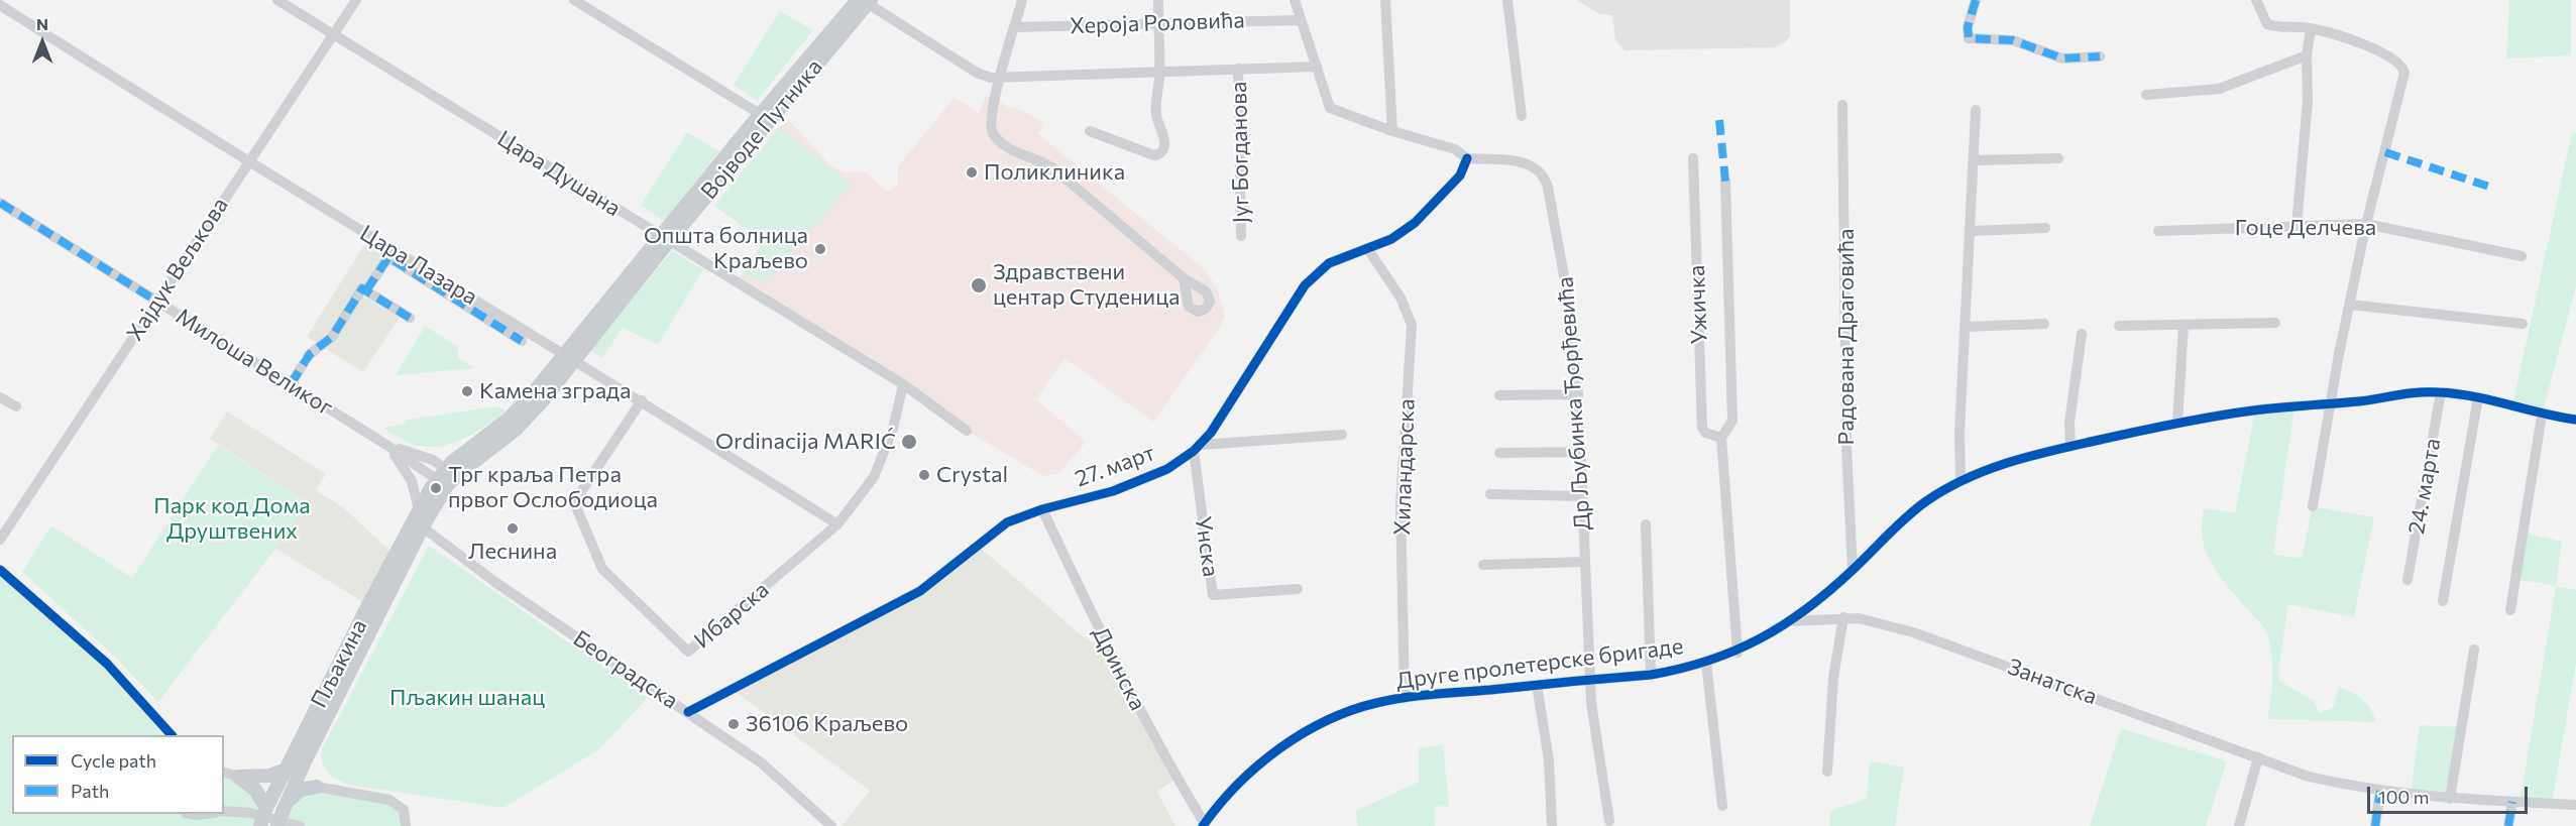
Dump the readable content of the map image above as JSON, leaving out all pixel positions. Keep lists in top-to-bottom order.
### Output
{
  "streets": {
    "main road": ["Војводе Путника", "Пљакина"],
    "street": [
      "Хероја Роловића",
      "Југ Богданова",
      "Цара Душана",
      "Гоце Делчева",
      "Цара Лазара",
      "Хајдук Вељкова",
      "Ужичка",
      "Радована Драговића",
      "Милоша Великог",
      "Др Љубинка Ђорђевића",
      "27. март",
      "Хиландарска",
      "24. марта",
      "Унска",
      "Ибарска",
      "Друге пролетерске бригаде",
      "Дринска",
      "Београдска",
      "Занатска"
    ]
  },
  "crossings": [
    ["Војводе Путника", "Југ Богданова"],
    ["Војводе Путника", "Цара Душана"],
    ["Војводе Путника", "Цара Лазара"],
    ["Цара Душана", "Хајдук Вељкова"],
    ["Цара Душана", "Ибарска"],
    ["Цара Лазара", "Хајдук Вељкова"],
    ["Цара Лазара", "Ибарска"],
    ["Хајдук Вељкова", "Милоша Великог"],
    ["Ужичка", "Друге пролетерске бригаде"],
    ["Радована Драговића", "Друге пролетерске бригаде"],
    ["Др Љубинка Ђорђевића", "27. март"],
    ["Др Љубинка Ђорђевића", "Друге пролетерске бригаде"],
    ["27. март", "Хиландарска"],
    ["27. март", "Унска"],
    ["27. март", "Дринска"],
    ["27. март", "Београдска"],
    ["Хиландарска", "Друге пролетерске бригаде"],
    ["24. марта", "Друге пролетерске бригаде"],
    ["Пљакина", "Београдска"],
    ["Друге пролетерске бригаде", "Дринска"],
    ["Друге пролетерске бригаде", "Занатска"]
  ],
  "parks": ["Парк код Дома Друштвених", "Пљакин шанац"],
  "places": [
    "Поликлиника",
    "Општа болница Краљево",
    "Здравствени центар Студеница",
    "Камена зграда",
    "Ordinacija MARIĆ",
    "Crystal",
    "Трг краља Петра првог Ослободиоца",
    "Леснина",
    "36106 Краљево"
  ],
  "legend": ["Cycle path", "Path"],
  "scale_bar": "100 m",
  "north": "top"
}
